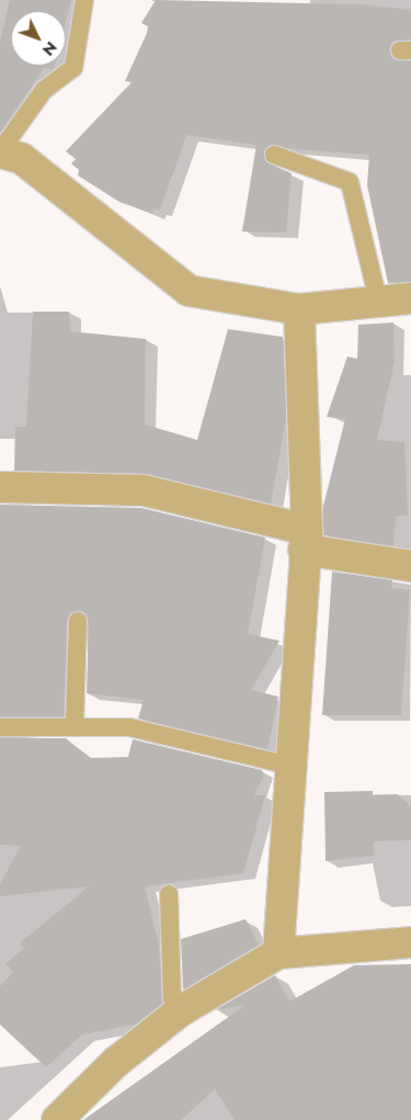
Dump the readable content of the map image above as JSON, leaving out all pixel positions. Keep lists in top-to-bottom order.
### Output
{
  "north": "bottom right"
}
